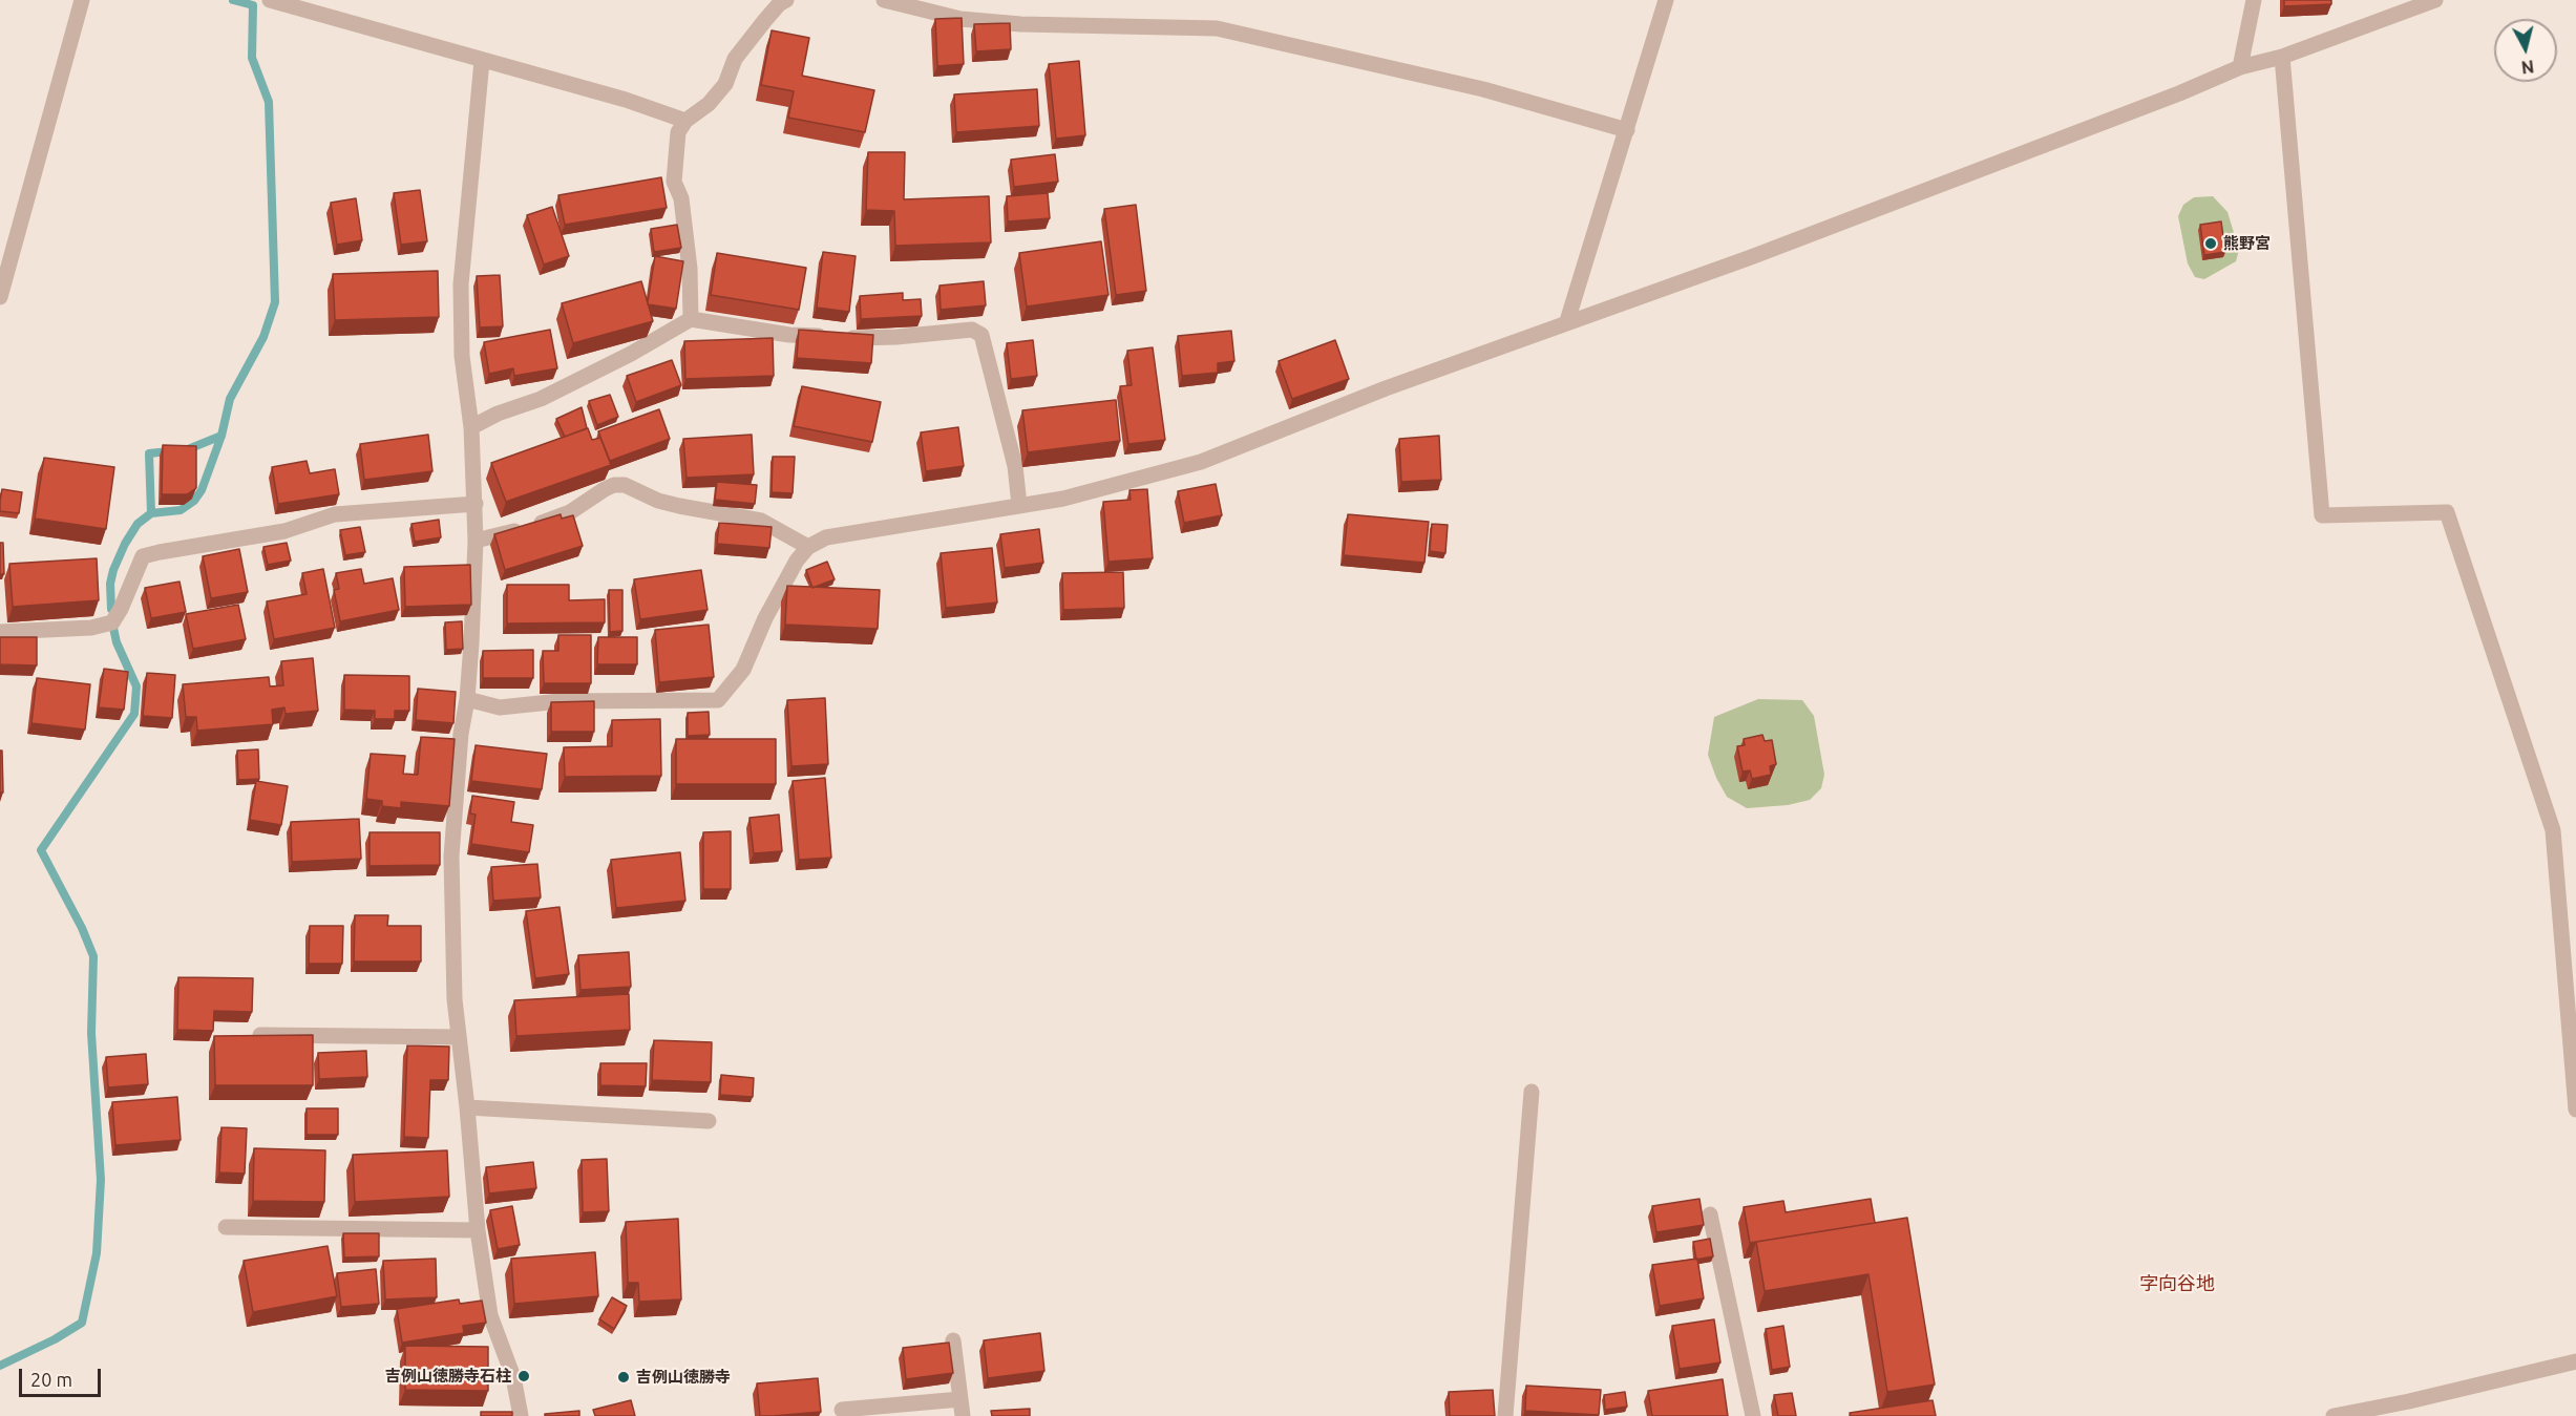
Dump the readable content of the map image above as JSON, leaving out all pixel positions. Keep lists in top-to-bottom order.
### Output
{
  "districts": ["字向谷地"],
  "places": ["熊野宮", "吉例山徳勝寺石柱", "吉例山徳勝寺"],
  "scale_bar": "20 m",
  "north": "bottom"
}
